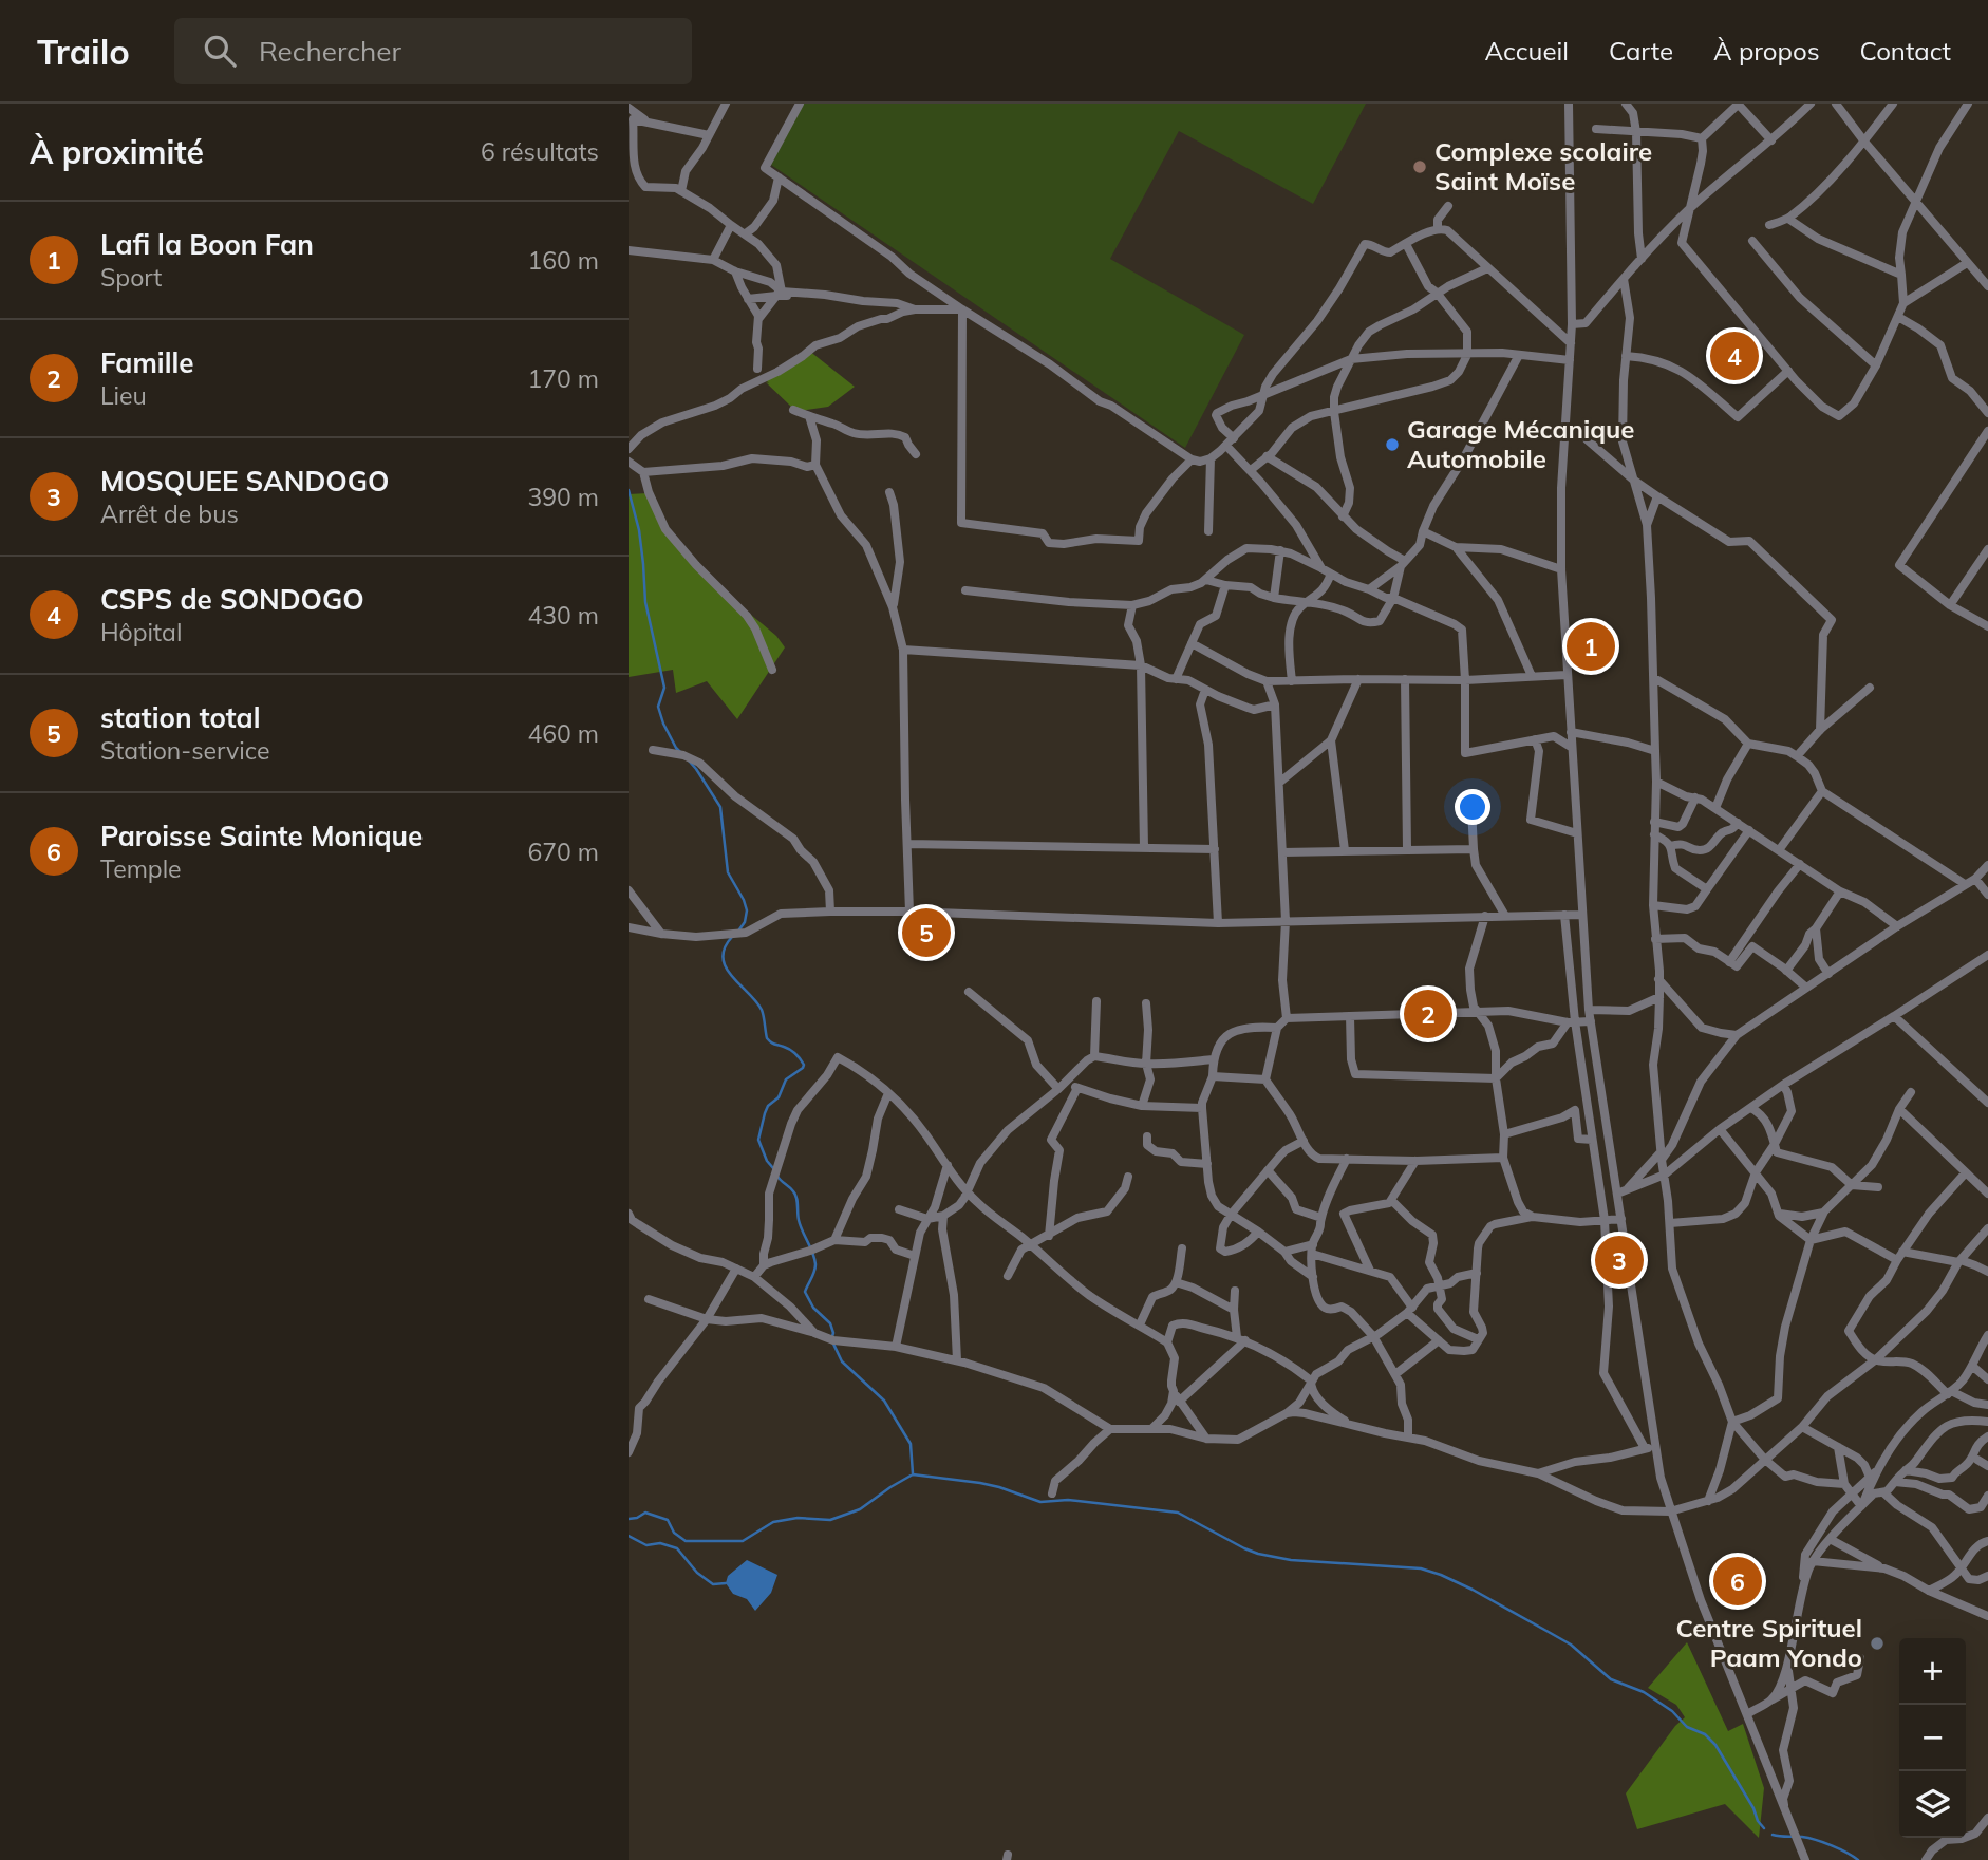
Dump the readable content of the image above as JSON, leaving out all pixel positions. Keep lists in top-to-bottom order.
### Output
{
  "places": ["Complexe scolaire Saint Moïse", "Garage Mécanique Automobile", "Centre Spirituel Paam Yondo"],
  "page": {
    "header": "Trailo",
    "search": "Rechercher",
    "nav": [
      "Accueil",
      "Carte",
      "À propos",
      "Contact"
    ],
    "heading": ["À proximité", "6 résultats"],
    "list": [
      {
        "mark": "1",
        "name": "Lafi la Boon Fan",
        "note": "Sport",
        "value": "160 m"
      },
      {
        "mark": "2",
        "name": "Famille",
        "note": "Lieu",
        "value": "170 m"
      },
      {
        "mark": "3",
        "name": "MOSQUEE SANDOGO",
        "note": "Arrêt de bus",
        "value": "390 m"
      },
      {
        "mark": "4",
        "name": "CSPS de SONDOGO",
        "note": "Hôpital",
        "value": "430 m"
      },
      {
        "mark": "5",
        "name": "station total",
        "note": "Station-service",
        "value": "460 m"
      },
      {
        "mark": "6",
        "name": "Paroisse Sainte Monique",
        "note": "Temple",
        "value": "670 m"
      }
    ],
    "pins": [
      "4",
      "1",
      "5",
      "2",
      "3",
      "6"
    ],
    "map_buttons": ["+", "−"]
  }
}
